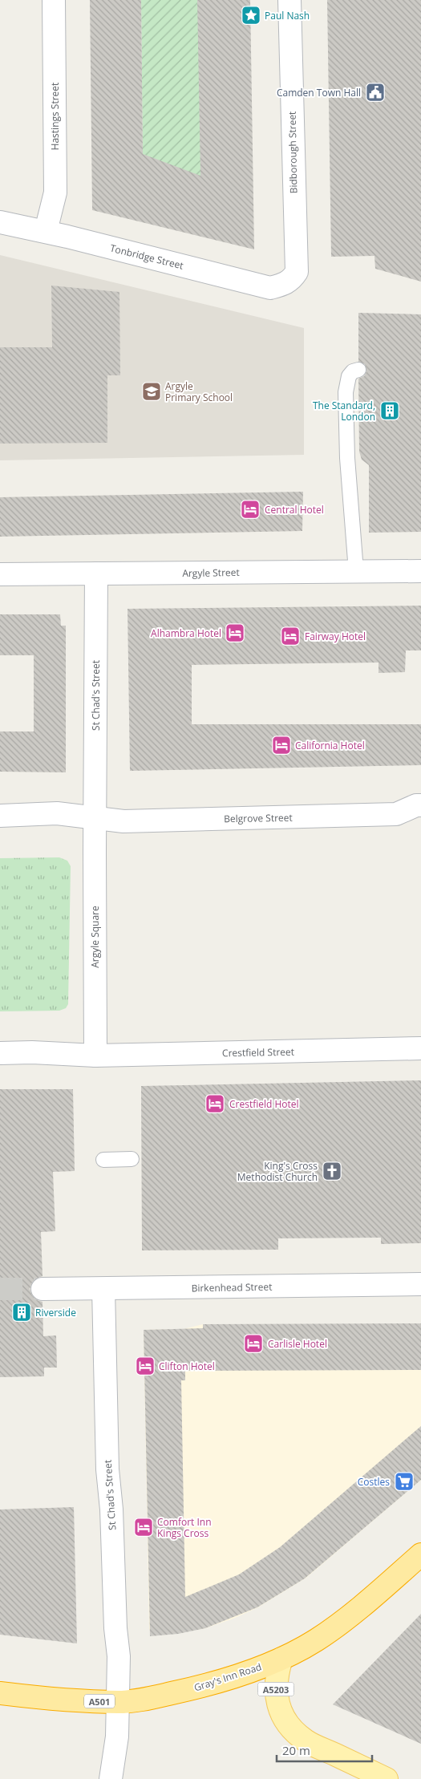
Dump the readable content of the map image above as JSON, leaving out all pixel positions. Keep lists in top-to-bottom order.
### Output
{
  "streets": {
    "highway": ["Gray's Inn Road", "A501"],
    "main road": ["A5203"],
    "street": [
      "Hastings Street",
      "Bidborough Street",
      "Tonbridge Street",
      "Argyle Street",
      "St Chad's Street",
      "Belgrove Street",
      "Argyle Square",
      "Crestfield Street",
      "Birkenhead Street"
    ]
  },
  "crossings": [
    ["Hastings Street", "Tonbridge Street"],
    ["Bidborough Street", "Tonbridge Street"],
    ["Argyle Street", "St Chad's Street"],
    ["St Chad's Street", "Belgrove Street"],
    ["St Chad's Street", "Argyle Square"],
    ["St Chad's Street", "Birkenhead Street"],
    ["St Chad's Street", "Gray's Inn Road"],
    ["Belgrove Street", "Argyle Square"],
    ["Argyle Square", "Crestfield Street"],
    ["Gray's Inn Road", "A5203"]
  ],
  "places": {
    "place": ["Paul Nash"],
    "public building": ["Camden Town Hall"],
    "school or university": ["Argyle Primary School"],
    "building": ["The Standard, London", "Riverside"],
    "hotel": [
      "Central Hotel",
      "Alhambra Hotel",
      "Fairway Hotel",
      "California Hotel",
      "Crestfield Hotel",
      "Carlisle Hotel",
      "Clifton Hotel",
      "Comfort Inn Kings Cross"
    ],
    "church": ["King's Cross Methodist Church"],
    "supermarket": ["Costles"]
  },
  "scale_bar": "20 m"
}
